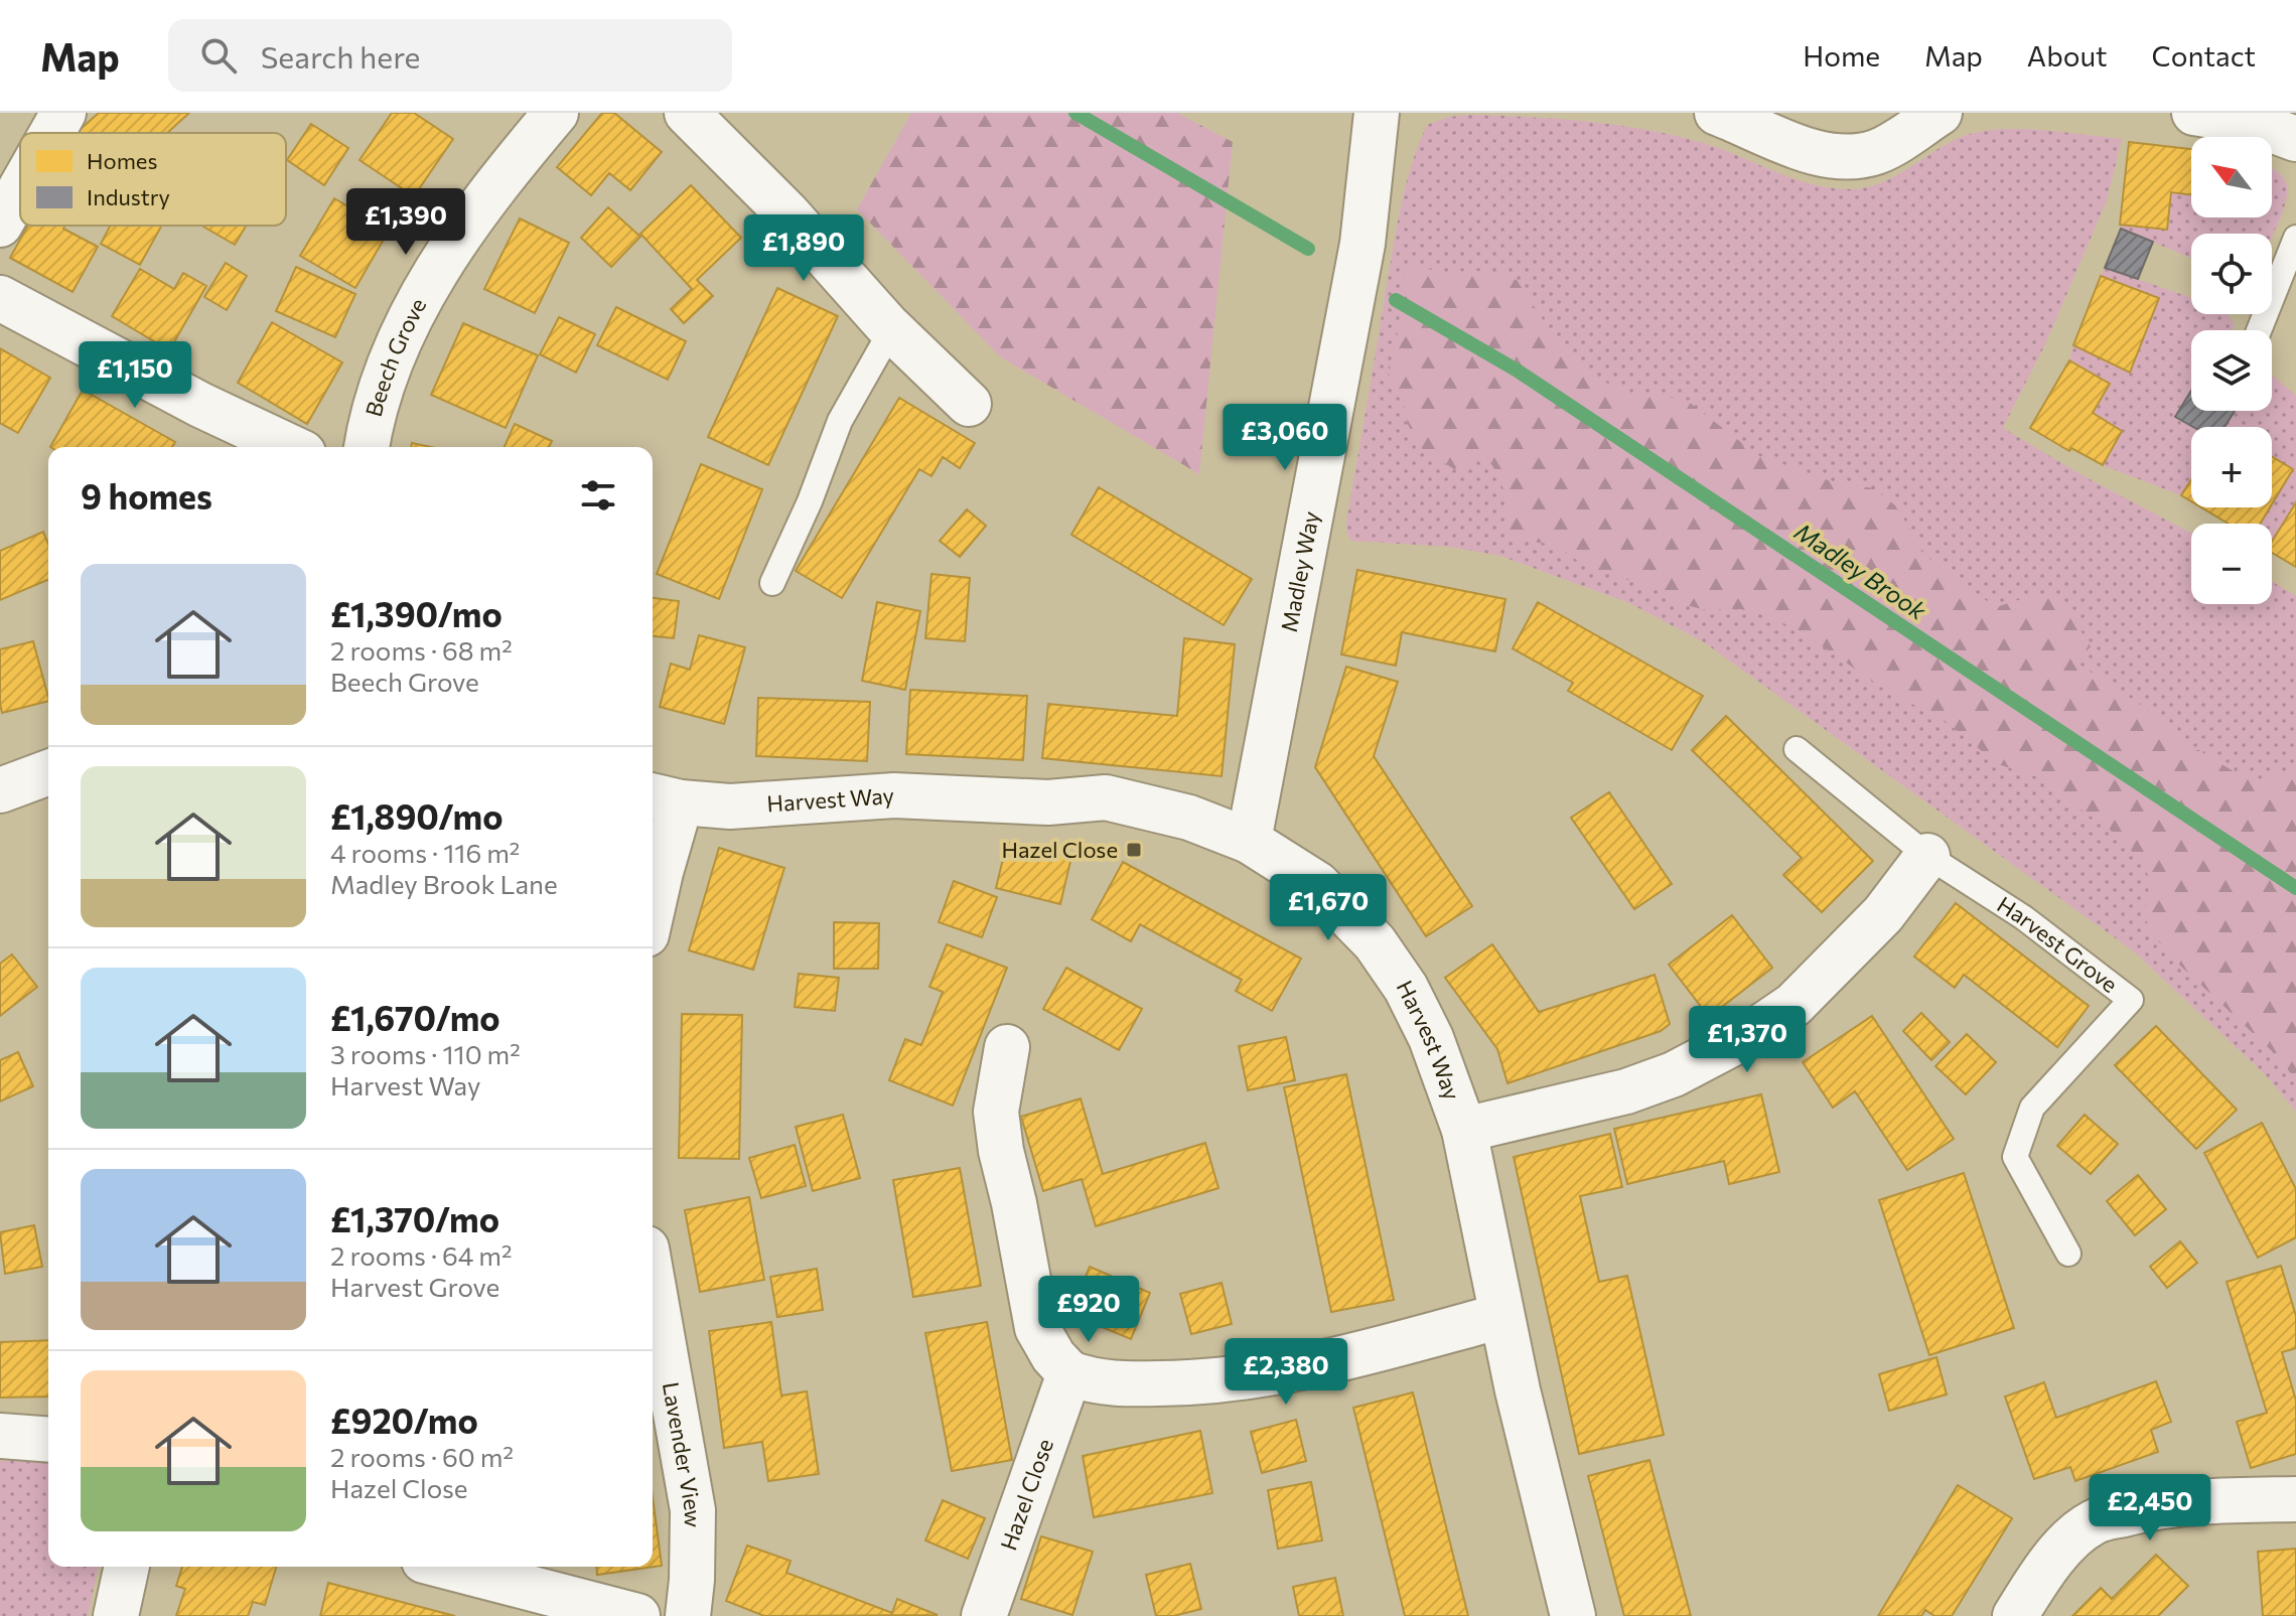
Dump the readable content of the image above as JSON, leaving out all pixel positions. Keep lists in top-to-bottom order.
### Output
{
  "streets": {
    "street": [
      "Beech Grove",
      "Madley Way",
      "Harvest Way",
      "Lavender View",
      "Hazel Close"
    ],
    "lane": ["Harvest Grove"]
  },
  "crossings": [
    ["Madley Way", "Harvest Way"]
  ],
  "water": ["Madley Brook"],
  "places": {
    "transit": ["Hazel Close"]
  },
  "legend": ["Homes", "Industry"],
  "north": "top left",
  "page": {
    "header": "Map",
    "search": "Search here",
    "nav": [
      "Home",
      "Map",
      "About",
      "Contact"
    ],
    "map_buttons": ["+", "−"],
    "price": [
      "£1,390",
      "£1,890",
      "£1,150",
      "£3,060",
      "£1,670",
      "£1,370",
      "£920",
      "£2,380",
      "£2,450"
    ],
    "heading": "9 homes",
    "list": [
      {
        "name": "£1,390/mo",
        "note": "2 rooms · 68 m² · Beech Grove"
      },
      {
        "name": "£1,890/mo",
        "note": "4 rooms · 116 m² · Madley Brook Lane"
      },
      {
        "name": "£1,670/mo",
        "note": "3 rooms · 110 m² · Harvest Way"
      },
      {
        "name": "£1,370/mo",
        "note": "2 rooms · 64 m² · Harvest Grove"
      },
      {
        "name": "£920/mo",
        "note": "2 rooms · 60 m² · Hazel Close"
      }
    ]
  }
}
